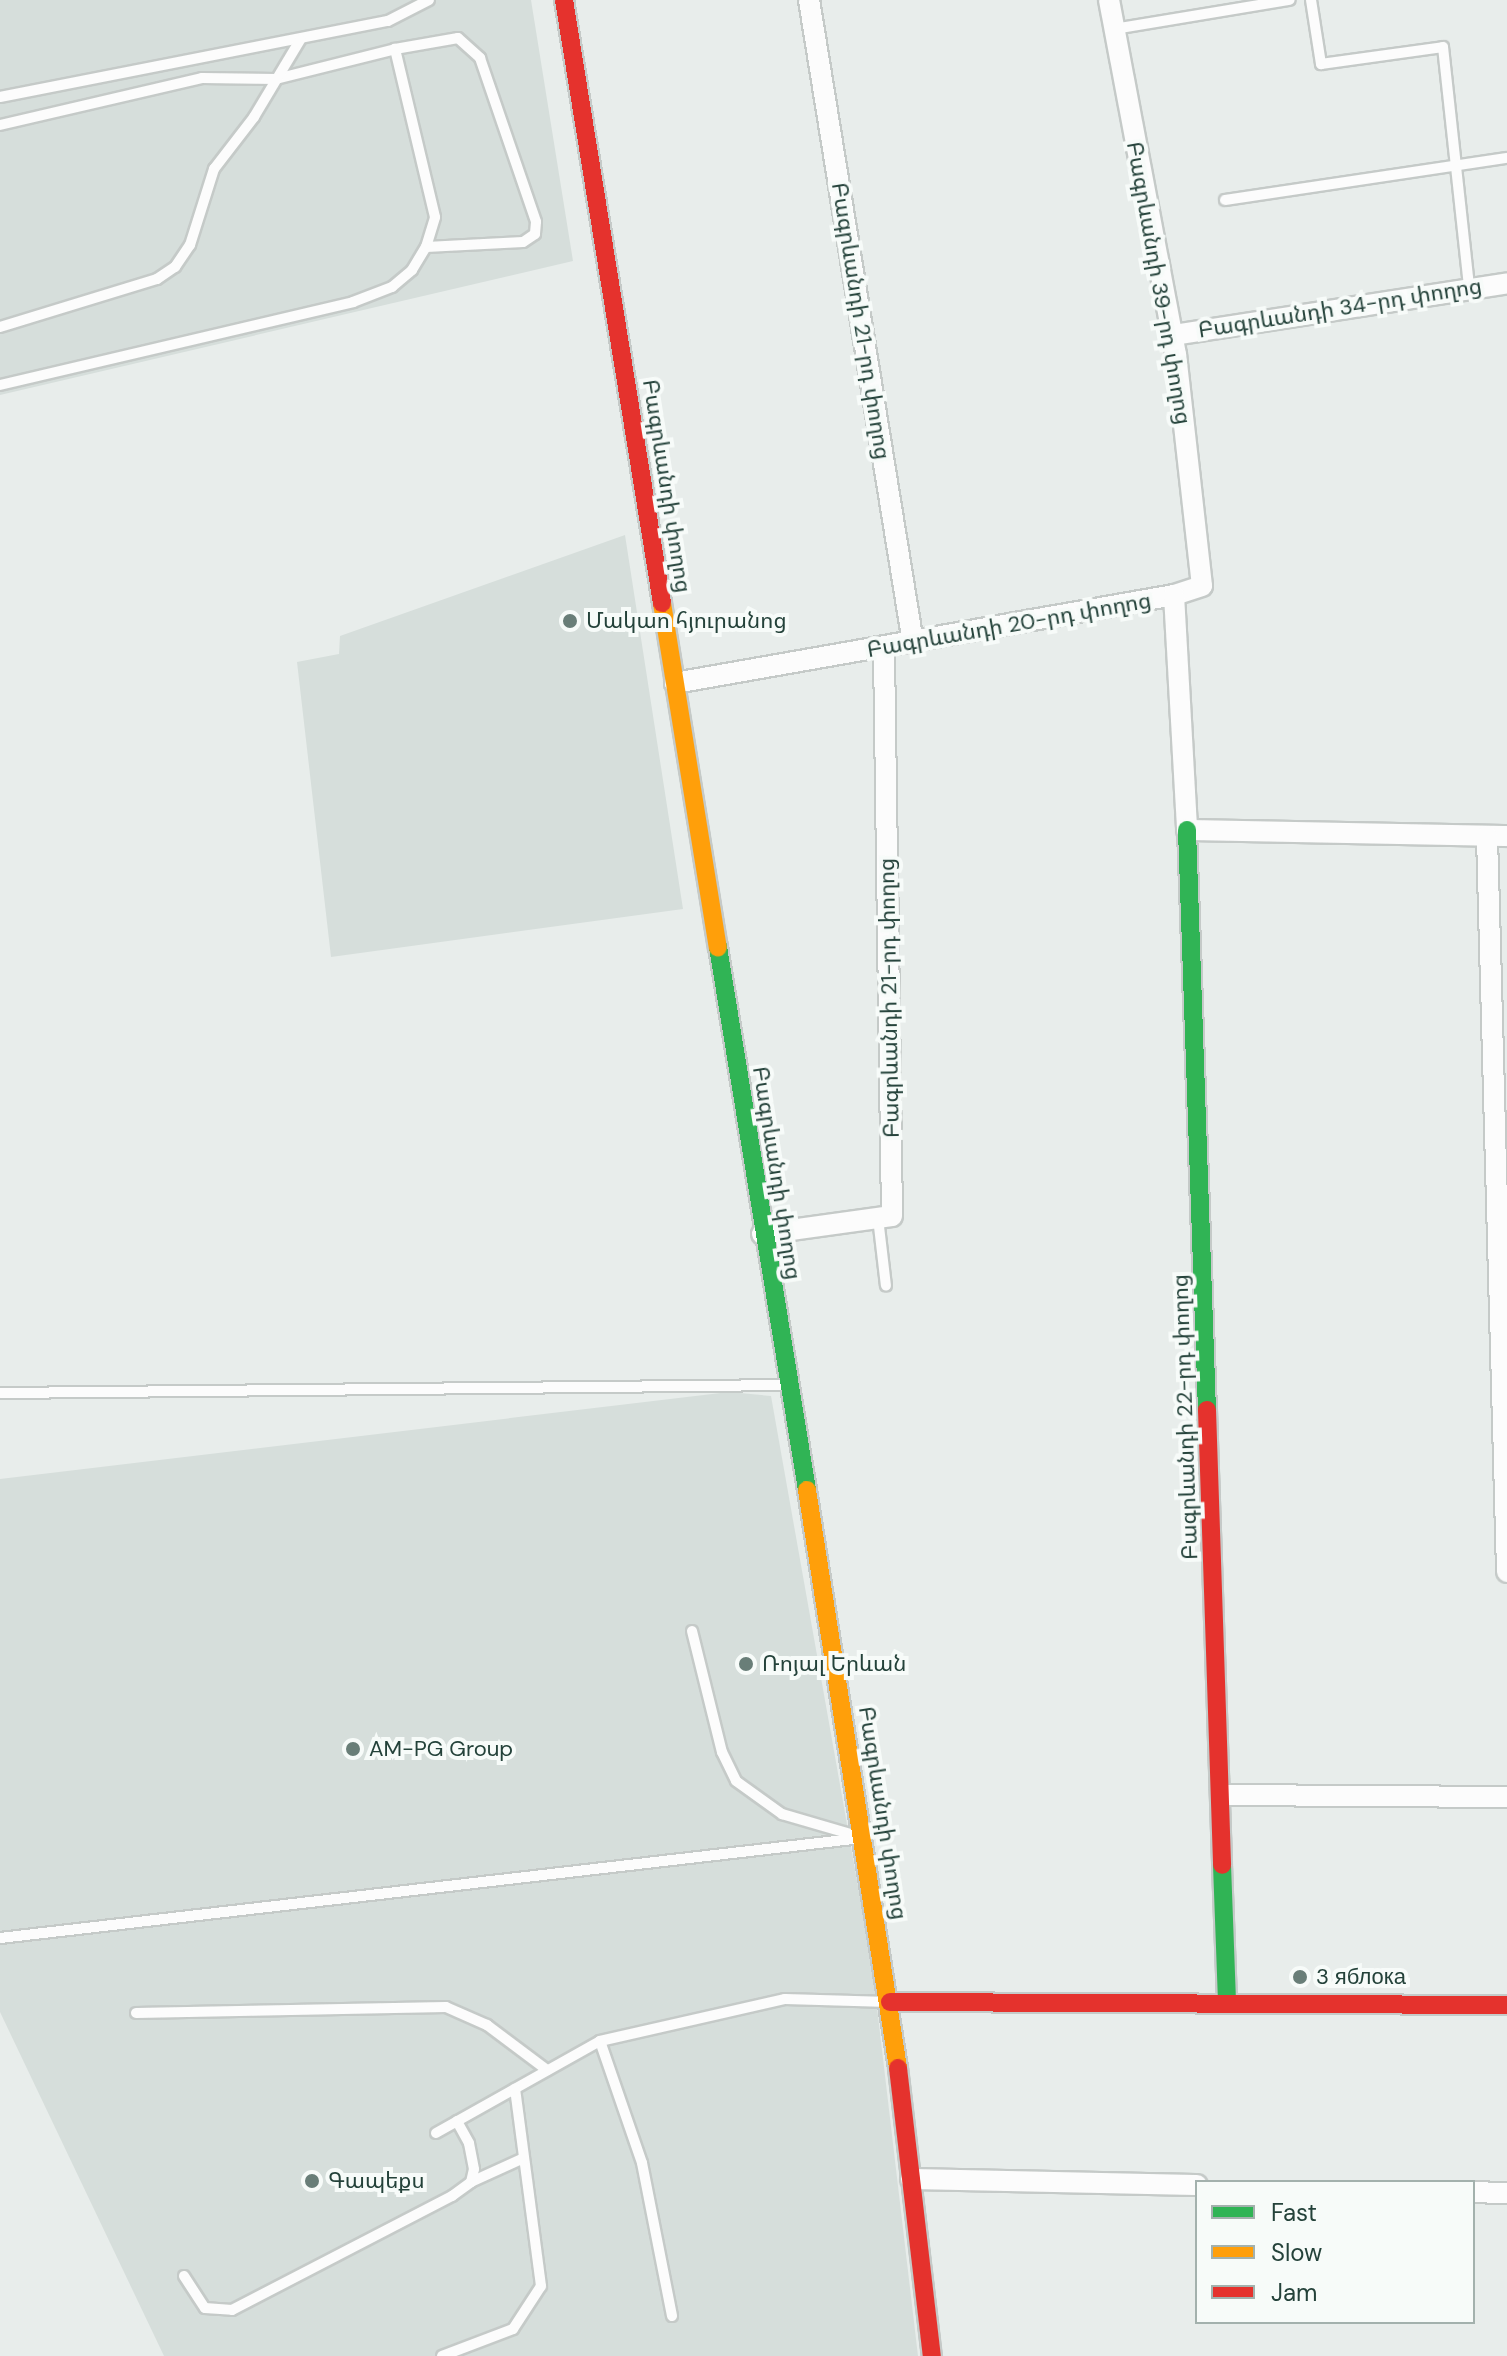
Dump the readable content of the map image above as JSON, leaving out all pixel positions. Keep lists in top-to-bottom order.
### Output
{
  "streets": {
    "main road": ["Բագրևանդի փողոց", "Բագրևանդի 22-րդ փողոց"],
    "street": [
      "Բագրևանդի 39-րդ փողոց",
      "Բագրևանդի 34-րդ փողոց",
      "Բագրևանդի 21-րդ փողոց",
      "Բագրևանդի 20-րդ փողոց"
    ]
  },
  "crossings": [
    ["Բագրևանդի 39-րդ փողոց", "Բագրևանդի 34-րդ փողոց"],
    ["Բագրևանդի 39-րդ փողոց", "Բագրևանդի 20-րդ փողոց"],
    ["Բագրևանդի 21-րդ փողոց", "Բագրևանդի 20-րդ փողոց"],
    ["Բագրևանդի փողոց", "Բագրևանդի 20-րդ փողոց"],
    ["Բագրևանդի 20-րդ փողոց", "Բագրևանդի 22-րդ փողոց"]
  ],
  "places": [
    "Մակաո հյուրանոց",
    "Ռոյալ Երևան",
    "AM-PG Group",
    "3 яблока",
    "Գապեքս"
  ],
  "legend": ["Fast", "Slow", "Jam"]
}
